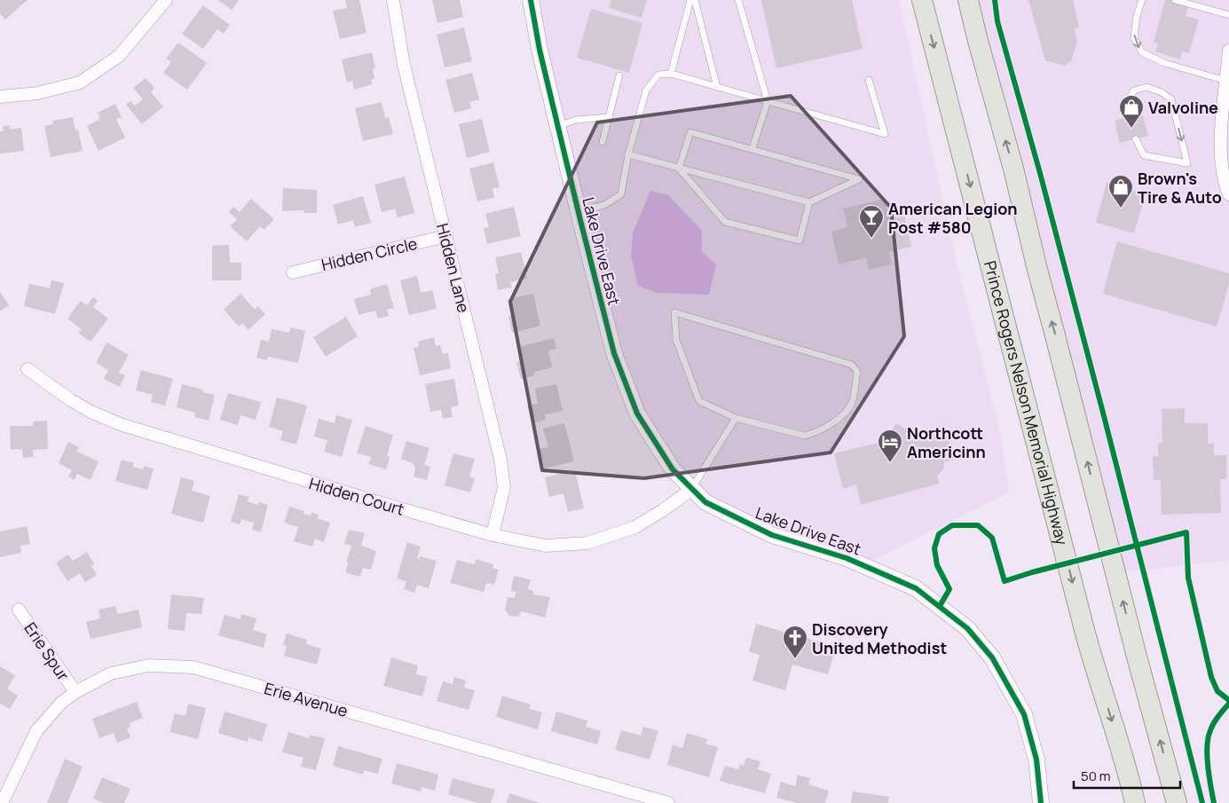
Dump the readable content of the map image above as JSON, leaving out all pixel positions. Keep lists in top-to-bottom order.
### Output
{
  "streets": {
    "main road": ["Prince Rogers Nelson Memorial Highway"],
    "street": [
      "Lake Drive East",
      "Hidden Circle",
      "Hidden Lane",
      "Hidden Court",
      "Erie Spur",
      "Erie Avenue"
    ]
  },
  "crossings": [
    ["Lake Drive East", "Hidden Court"],
    ["Hidden Circle", "Hidden Lane"],
    ["Hidden Lane", "Hidden Court"],
    ["Erie Spur", "Erie Avenue"]
  ],
  "places": {
    "shop": ["Valvoline", "Brown's Tire & Auto"],
    "bar": ["American Legion Post #580"],
    "hotel": ["Northcott Americinn"],
    "church": ["Discovery United Methodist"]
  },
  "scale_bar": "50 m"
}
